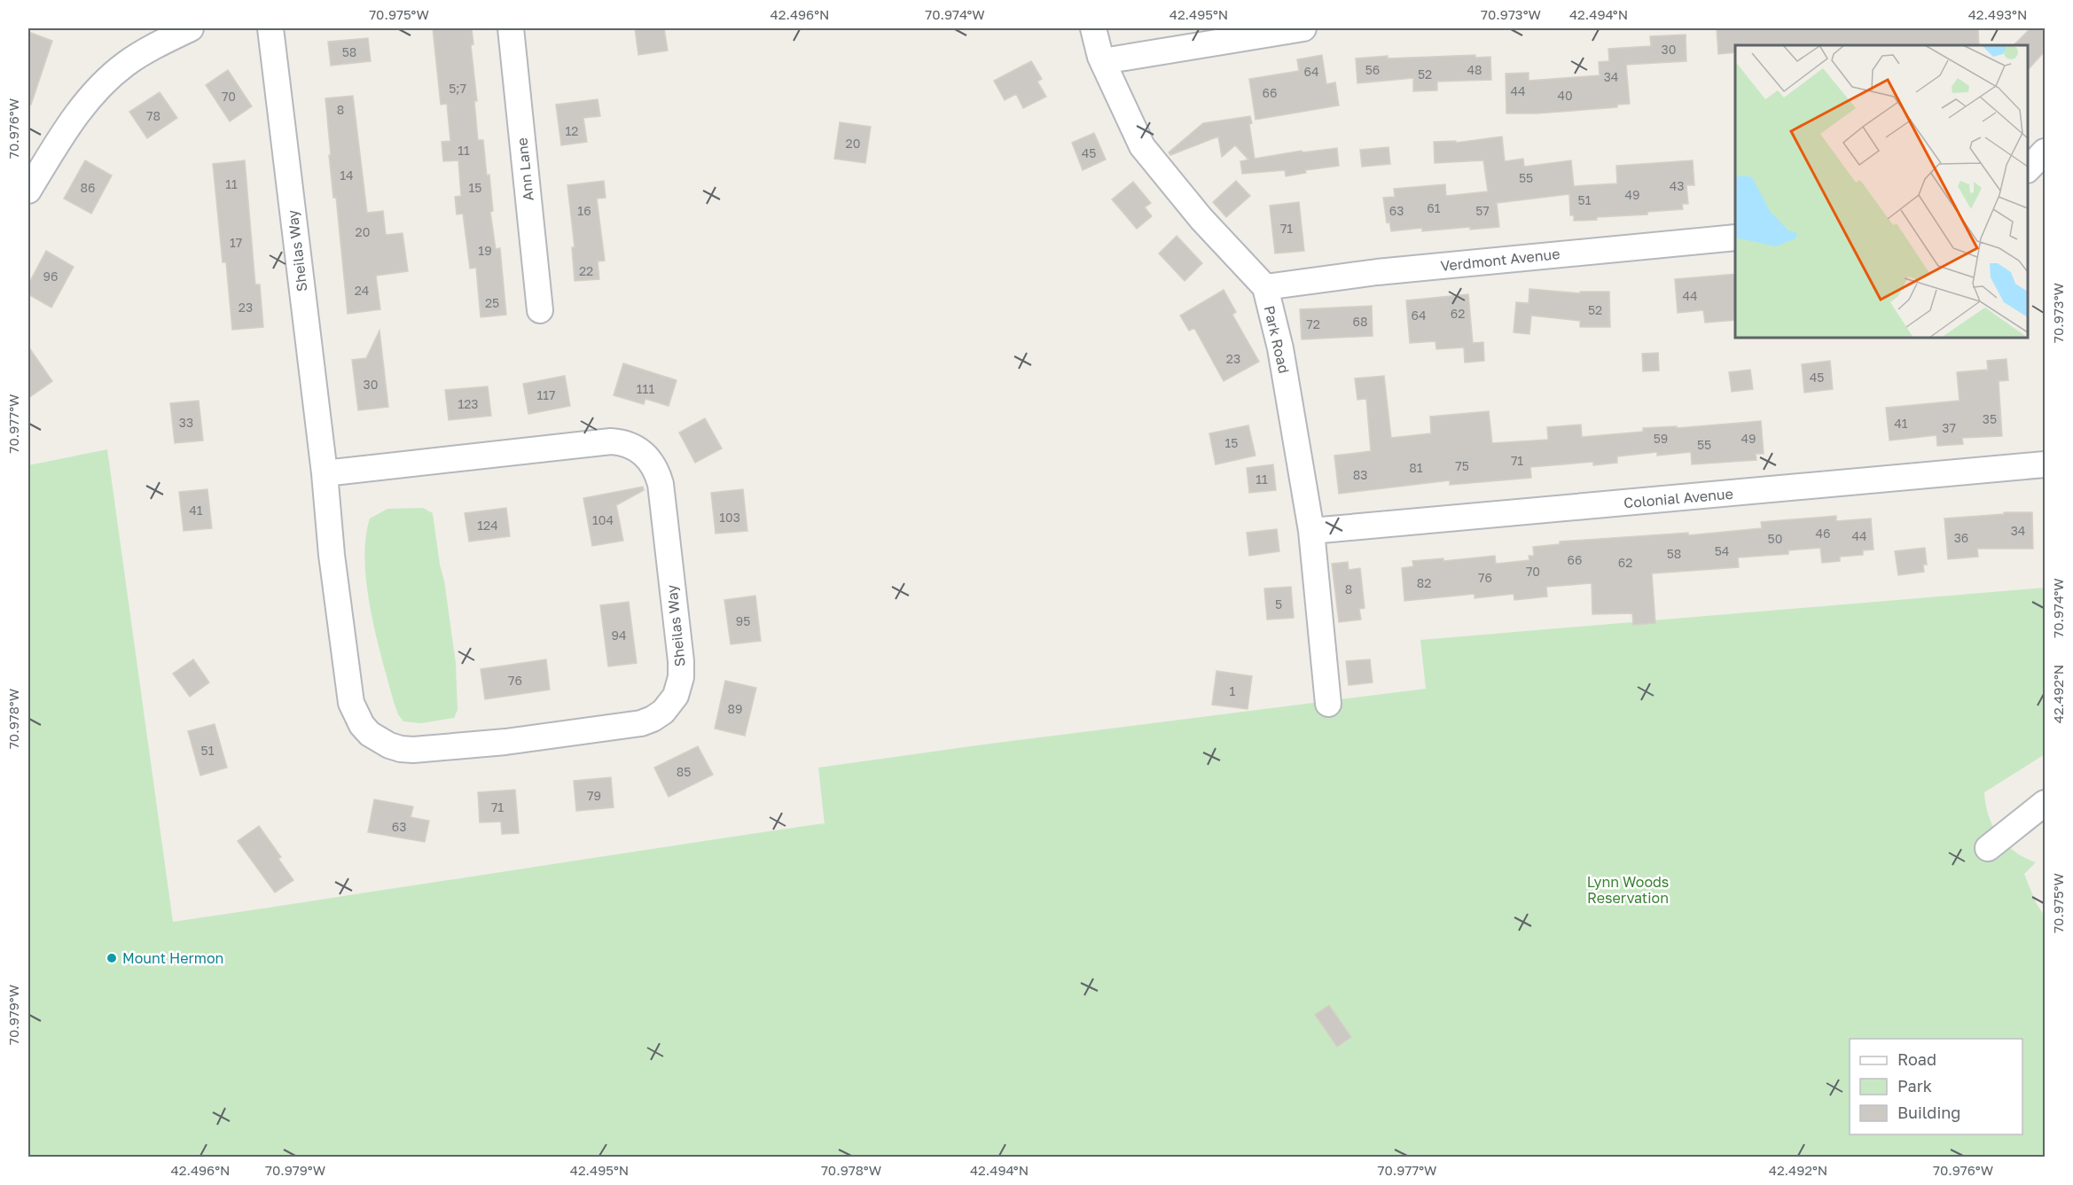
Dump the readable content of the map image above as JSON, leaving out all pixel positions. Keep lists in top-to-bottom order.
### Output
{
  "streets": {
    "street": [
      "Ann Lane",
      "Sheilas Way",
      "Verdmont Avenue",
      "Park Road",
      "Colonial Avenue"
    ]
  },
  "crossings": [
    ["Verdmont Avenue", "Park Road"],
    ["Park Road", "Colonial Avenue"]
  ],
  "parks": ["Lynn Woods Reservation"],
  "places": ["Mount Hermon"],
  "house_numbers": [
    "30",
    "58",
    "56",
    "48",
    "64",
    "52",
    "34",
    "5;7",
    "44",
    "66",
    "40",
    "70",
    "8",
    "78",
    "12",
    "20",
    "11",
    "45",
    "14",
    "55",
    "11",
    "43",
    "86",
    "15",
    "49",
    "51",
    "61",
    "16",
    "63",
    "57",
    "71",
    "20",
    "17",
    "19",
    "22",
    "96",
    "24",
    "44",
    "25",
    "23",
    "52",
    "62",
    "64",
    "68",
    "72",
    "23",
    "45",
    "30",
    "111",
    "117",
    "123",
    "35",
    "33",
    "41",
    "37",
    "59",
    "49",
    "15",
    "55",
    "71",
    "75",
    "81",
    "83",
    "11",
    "41",
    "103",
    "104",
    "124",
    "34",
    "46",
    "44",
    "36",
    "50",
    "54",
    "58",
    "66",
    "62",
    "70",
    "76",
    "82",
    "8",
    "5",
    "95",
    "94",
    "76",
    "1",
    "89",
    "51",
    "85",
    "79",
    "71",
    "63"
  ],
  "legend": ["Road", "Park", "Building"],
  "coordinates": [
    "70.975°W",
    "42.496°N",
    "70.974°W",
    "42.495°N",
    "70.973°W",
    "42.494°N",
    "42.493°N",
    "70.976°W",
    "70.977°W",
    "42.492°N",
    "70.978°W",
    "70.979°W"
  ]
}
